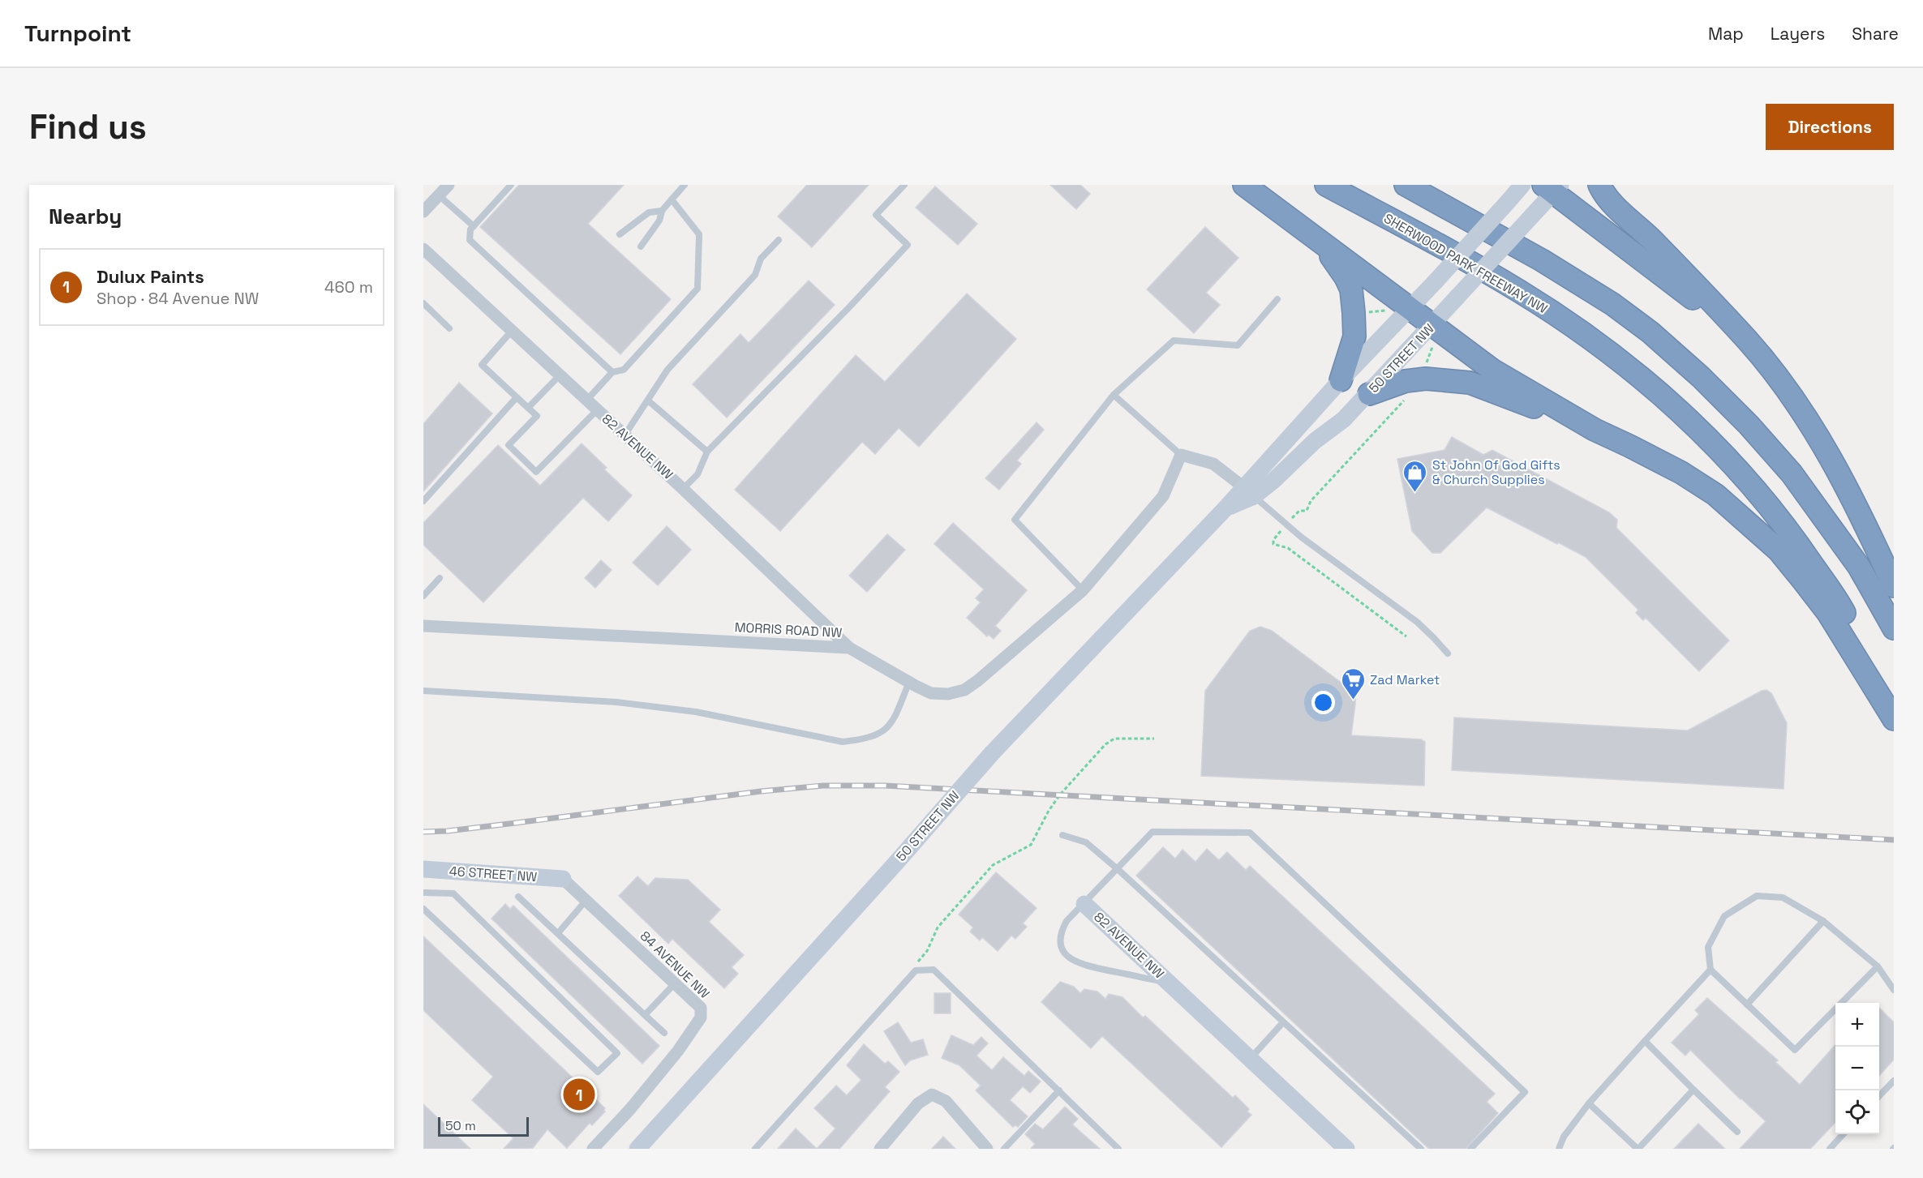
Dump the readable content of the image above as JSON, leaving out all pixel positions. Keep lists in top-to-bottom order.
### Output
{
  "streets": {
    "highway": ["SHERWOOD PARK FREEWAY NW"],
    "main road": ["50 STREET NW", "82 AVENUE NW", "46 STREET NW"],
    "street": ["MORRIS ROAD NW", "84 AVENUE NW"]
  },
  "crossings": [
    ["82 AVENUE NW", "MORRIS ROAD NW"],
    ["46 STREET NW", "84 AVENUE NW"]
  ],
  "places": {
    "shop": ["St John Of God Gifts & Church Supplies"],
    "supermarket": ["Zad Market"]
  },
  "scale_bar": "50 m",
  "page": {
    "header": "Turnpoint",
    "nav": ["Map", "Layers", "Share"],
    "buttons": "Directions",
    "title": "Find us",
    "heading": "Nearby",
    "list": [
      {
        "mark": "1",
        "name": "Dulux Paints",
        "note": "Shop · 84 Avenue NW",
        "value": "460 m"
      }
    ],
    "map_buttons": ["+", "−"],
    "pins": "1",
    "scale": "50 m"
  }
}
